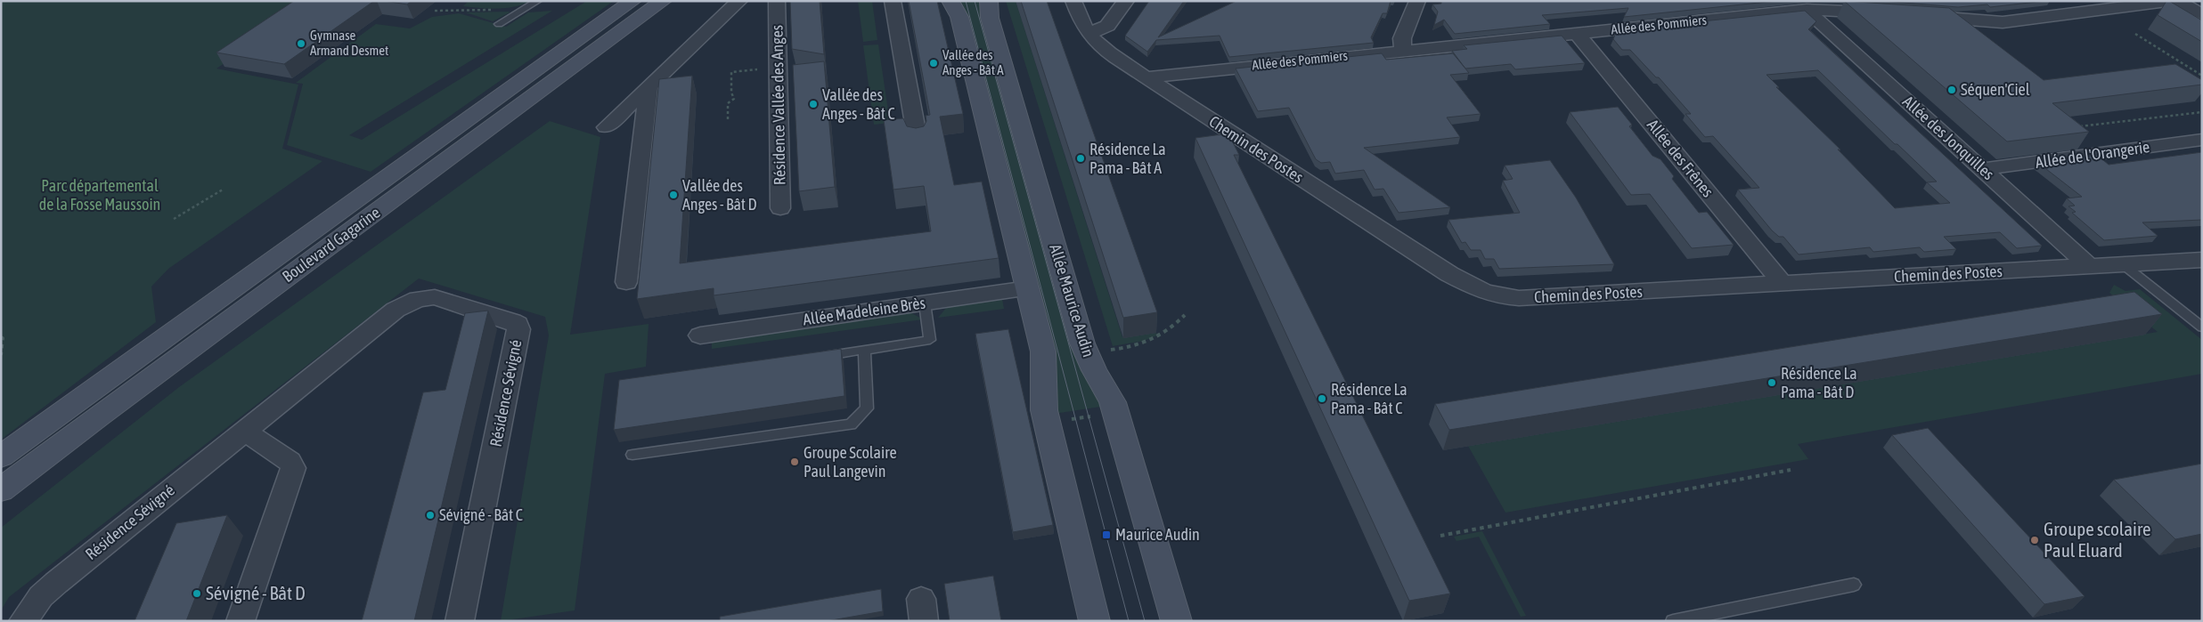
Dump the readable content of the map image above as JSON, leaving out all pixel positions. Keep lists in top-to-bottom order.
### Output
{
  "streets": {
    "street": [
      "Allée des Pommiers",
      "Résidence Vallée des Anges",
      "Allée des Jonquilles",
      "Chemin des Postes",
      "Allée de l'Orangerie",
      "Allée des Frênes",
      "Boulevard Gagarine",
      "Allée Maurice Audin",
      "Allée Madeleine Brès",
      "Résidence Sévigné"
    ]
  },
  "crossings": [
    ["Allée des Pommiers", "Allée des Jonquilles"],
    ["Allée des Pommiers", "Chemin des Postes"],
    ["Allée des Pommiers", "Allée des Frênes"],
    ["Allée des Jonquilles", "Chemin des Postes"],
    ["Allée des Jonquilles", "Allée de l'Orangerie"],
    ["Chemin des Postes", "Allée des Frênes"]
  ],
  "parks": ["Parc départemental de la Fosse Maussoin"],
  "places": {
    "other": [
      "Gymnase Armand Desmet",
      "Vallée des Anges - Bât A",
      "Séquen'Ciel",
      "Vallée des Anges - Bât C",
      "Résidence La Pama - Bât A",
      "Vallée des Anges - Bât D",
      "Résidence La Pama - Bât D",
      "Résidence La Pama - Bât C",
      "Groupe Scolaire Paul Langevin",
      "Sévigné - Bât C",
      "Groupe scolaire Paul Eluard",
      "Sévigné - Bât D"
    ],
    "transit": ["Maurice Audin"]
  }
}
